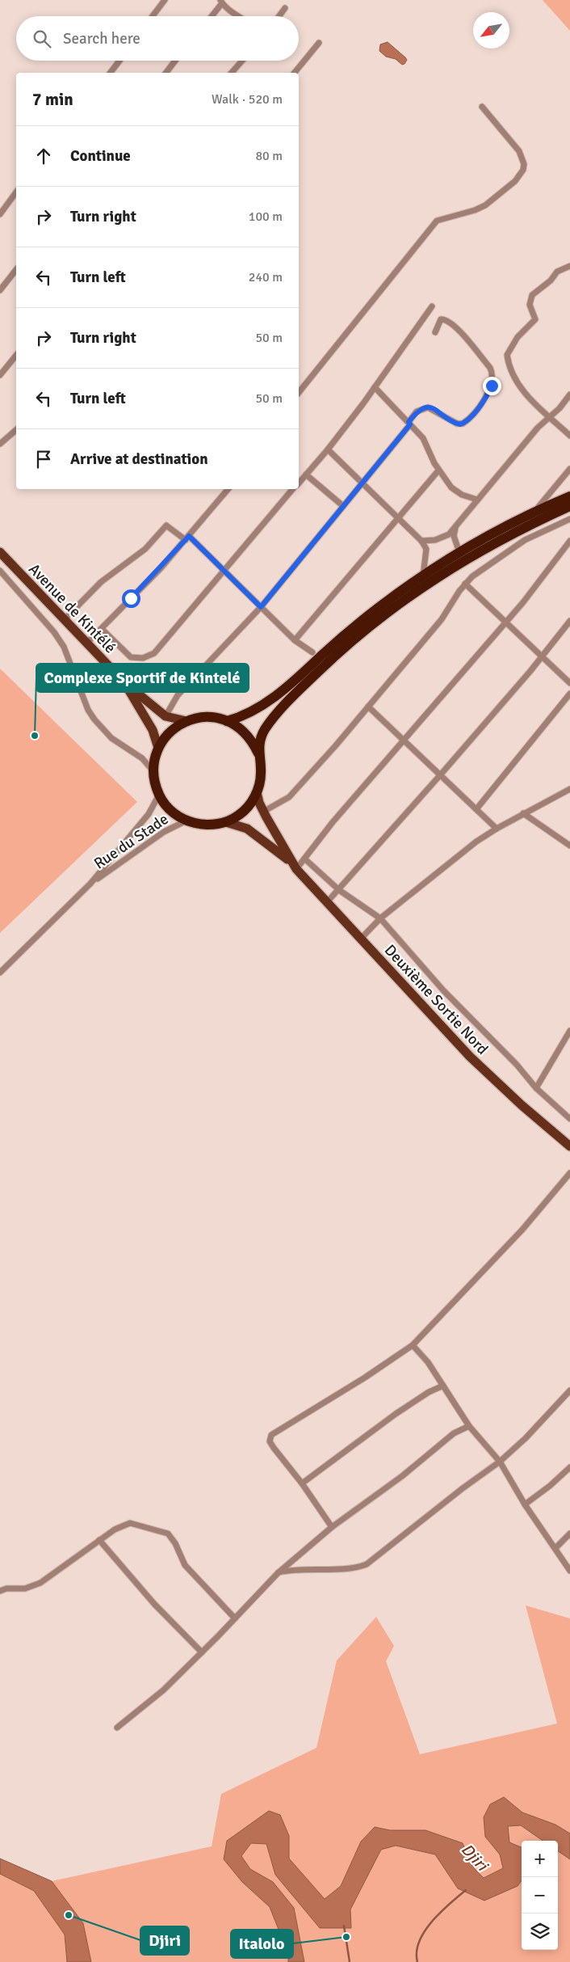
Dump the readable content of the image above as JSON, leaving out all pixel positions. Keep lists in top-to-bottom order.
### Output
{
  "streets": {
    "main road": ["Avenue de Kintélé", "Deuxième Sortie Nord"],
    "street": ["Rue du Stade"]
  },
  "crossings": [
    ["Avenue de Kintélé", "Rue du Stade"],
    ["Avenue de Kintélé", "Deuxième Sortie Nord"],
    ["Rue du Stade", "Deuxième Sortie Nord"]
  ],
  "water": ["Djiri"],
  "places": ["Complexe Sportif de Kintelé", "Djiri", "Italolo"],
  "north": "bottom left",
  "page": {
    "search": "Search here",
    "heading": ["7 min", "Walk · 520 m"],
    "list": [
      ["Continue", "80 m"],
      ["Turn right", "100 m"],
      ["Turn left", "240 m"],
      ["Turn right", "50 m"],
      ["Turn left", "50 m"],
      "Arrive at destination"
    ],
    "map_buttons": ["+", "−"]
  }
}
